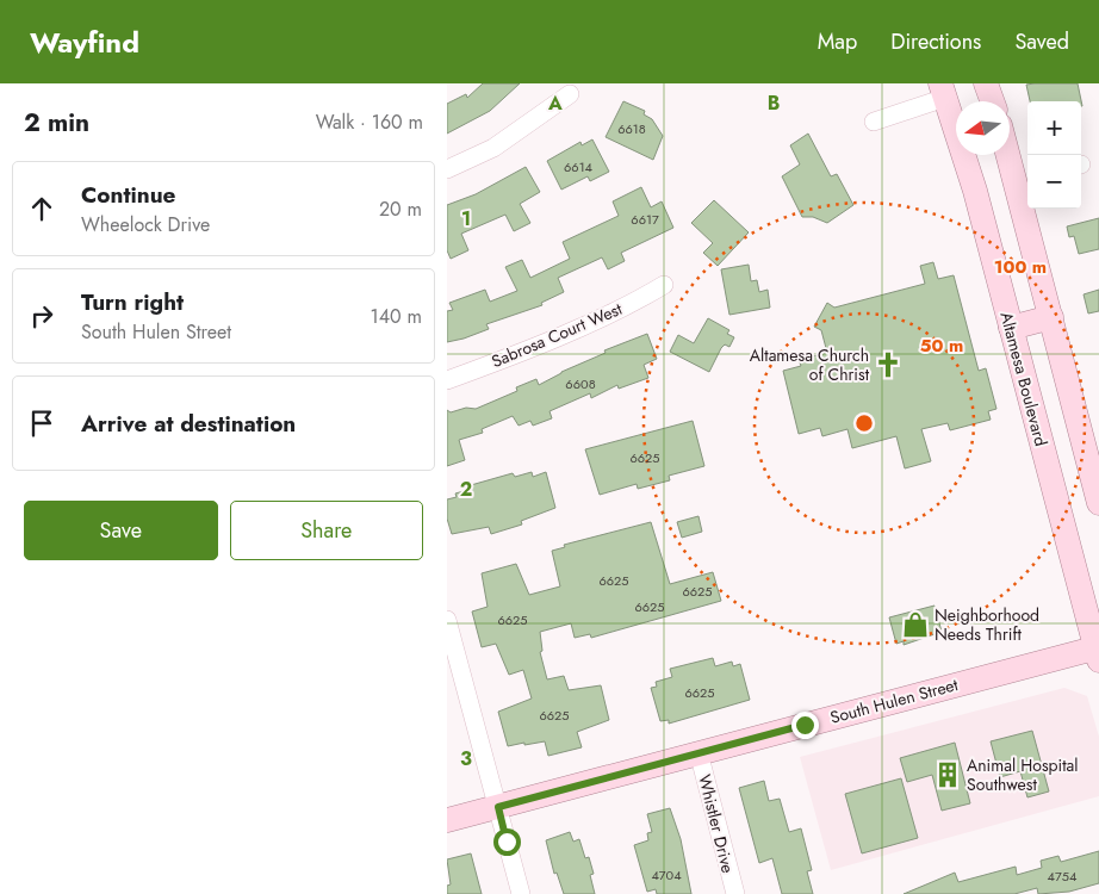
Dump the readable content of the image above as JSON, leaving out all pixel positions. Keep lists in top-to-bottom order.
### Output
{
  "streets": {
    "main road": ["Altamesa Boulevard", "South Hulen Street"],
    "street": ["Sabrosa Court West", "Whistler Drive"]
  },
  "crossings": [
    ["Altamesa Boulevard", "South Hulen Street"],
    ["South Hulen Street", "Whistler Drive"]
  ],
  "places": {
    "church": ["Altamesa Church of Christ"],
    "shop": ["Neighborhood Needs Thrift"],
    "building": ["Animal Hospital Southwest"]
  },
  "house_numbers": [
    "6618",
    "6614",
    "6617",
    "6608",
    "6625",
    "6625",
    "6625",
    "6625",
    "6625",
    "6625",
    "6625",
    "4704",
    "4754"
  ],
  "north": "left",
  "page": {
    "header": "Wayfind",
    "nav": ["Map", "Directions", "Saved"],
    "heading": ["2 min", "Walk · 160 m"],
    "map_buttons": ["+", "−"],
    "list": [
      ["Continue", "Wheelock Drive", "20 m"],
      ["Turn right", "South Hulen Street", "140 m"],
      "Arrive at destination"
    ],
    "buttons": ["Save", "Share"]
  },
  "grid": {
    "columns": ["A", "B"],
    "rows": ["1", "2", "3"]
  },
  "rings": ["100 m", "50 m"]
}
